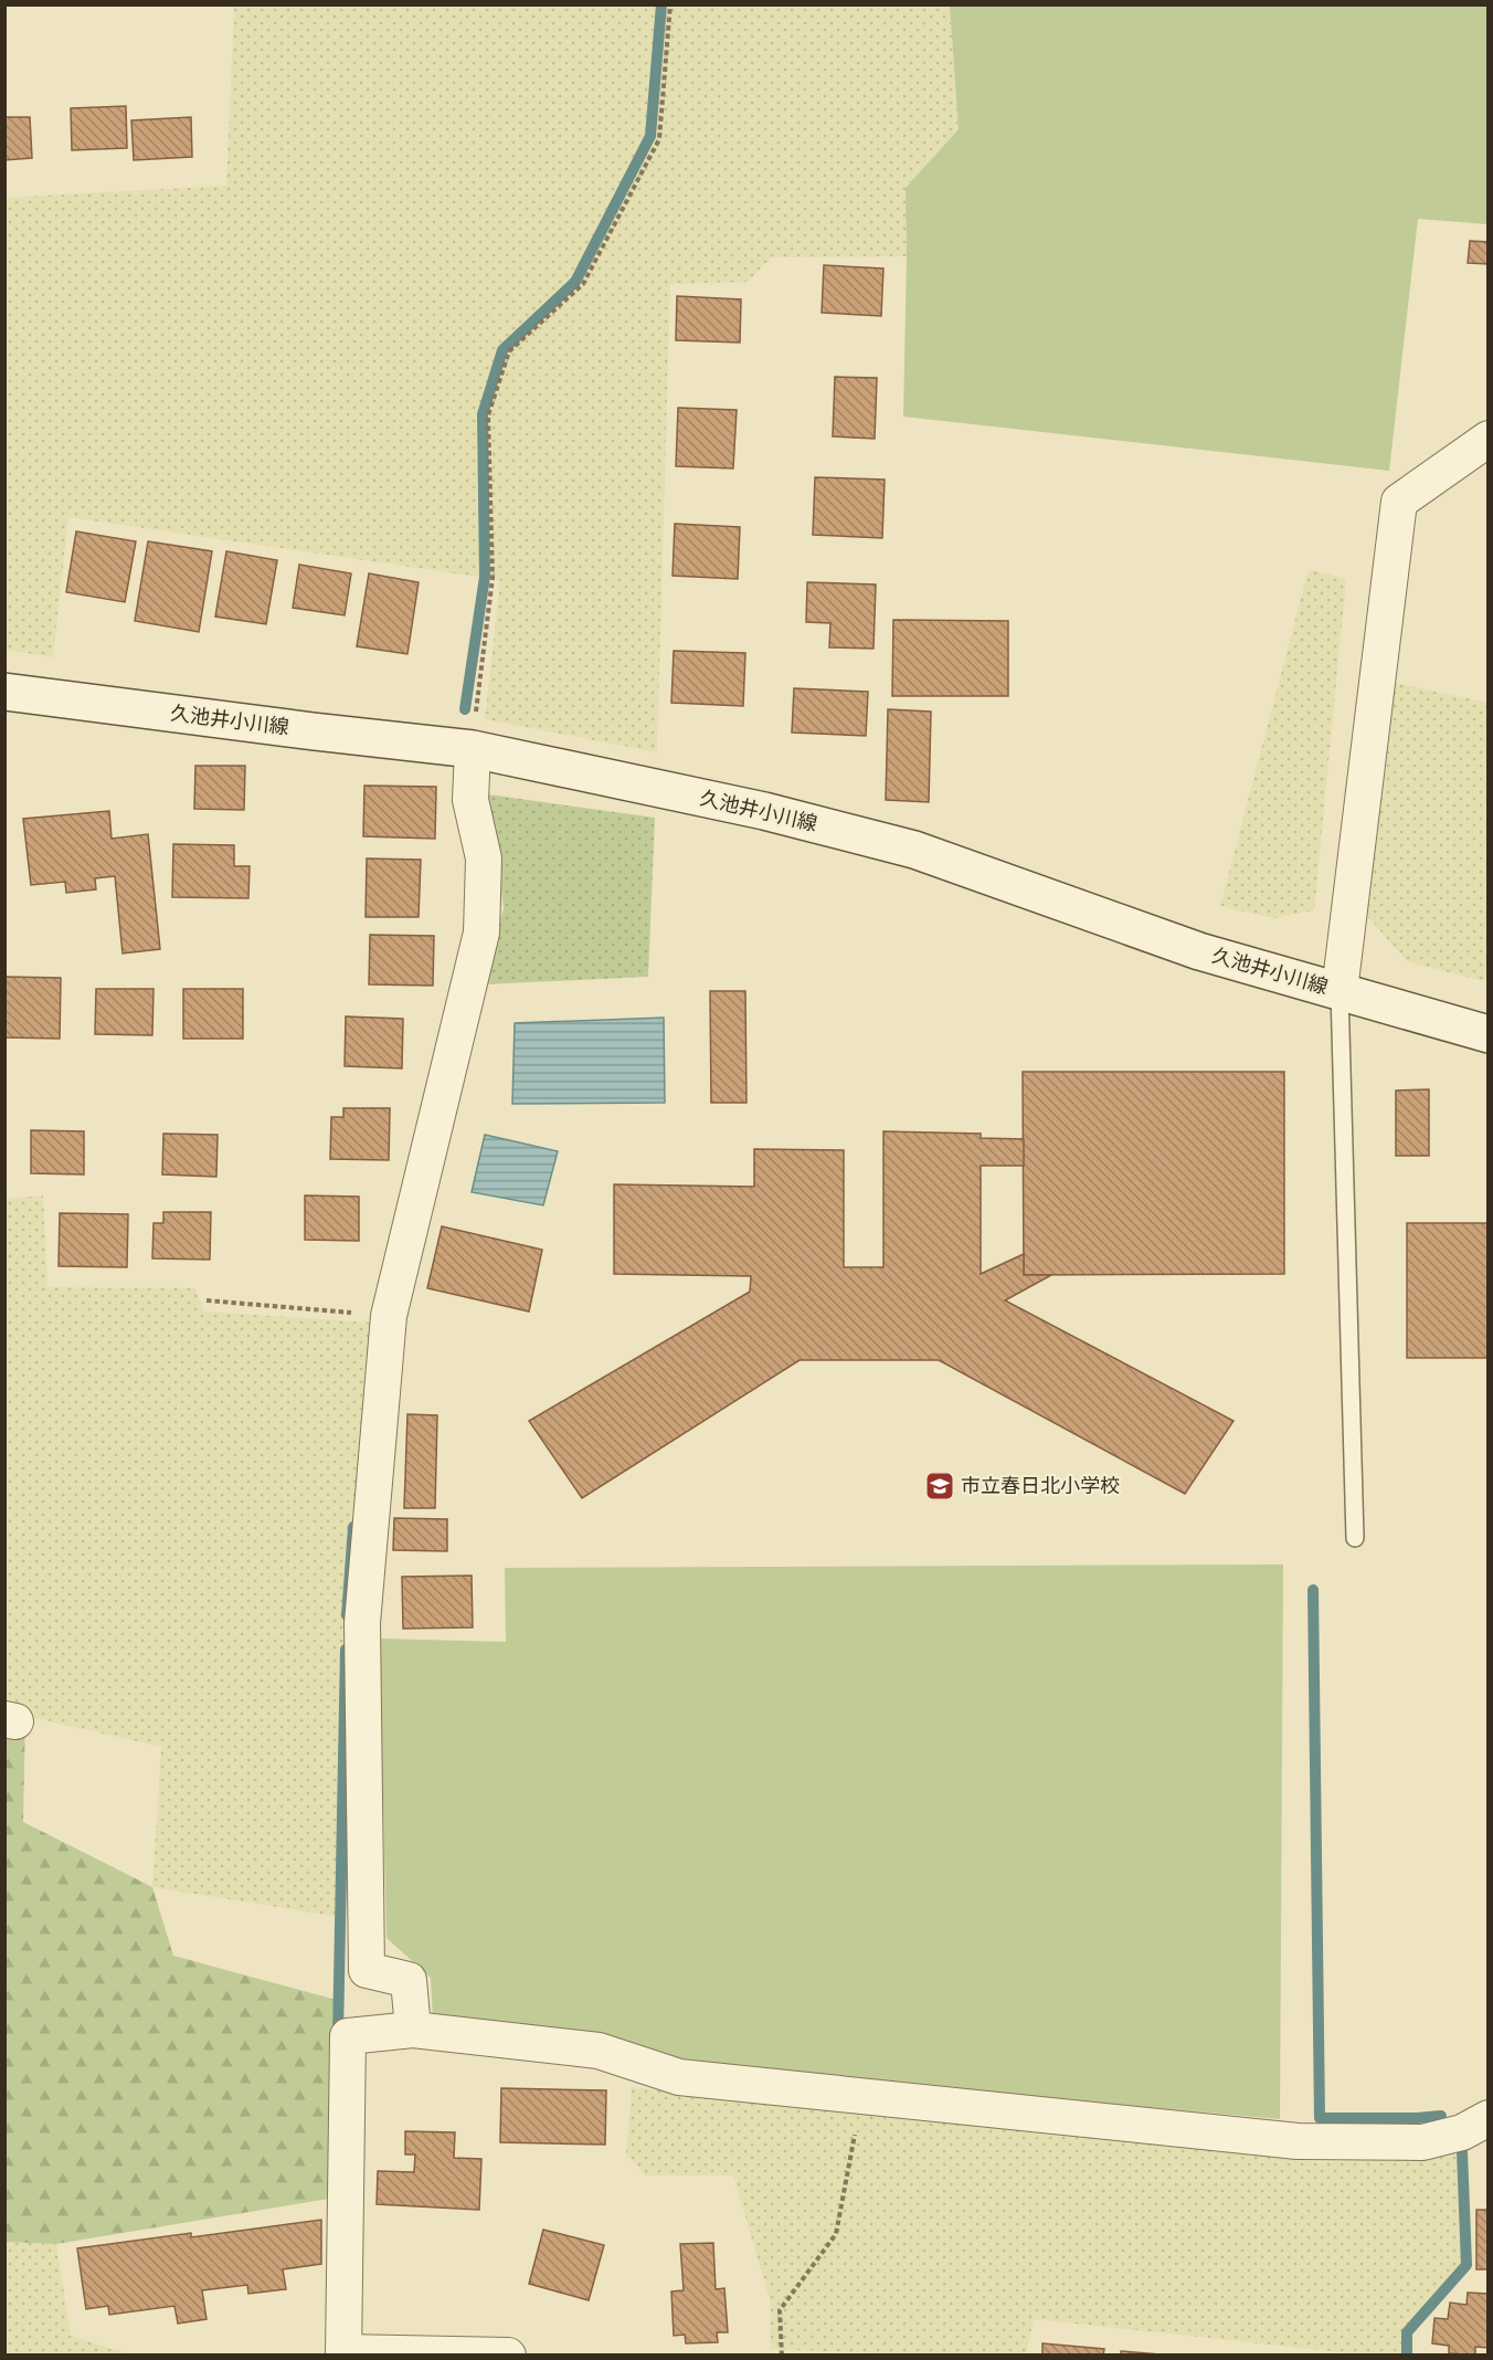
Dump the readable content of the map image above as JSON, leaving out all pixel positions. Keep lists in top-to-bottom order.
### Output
{
  "streets": {
    "street": ["久池井小川線"]
  },
  "places": {
    "school or university": ["市立春日北小学校"]
  }
}
